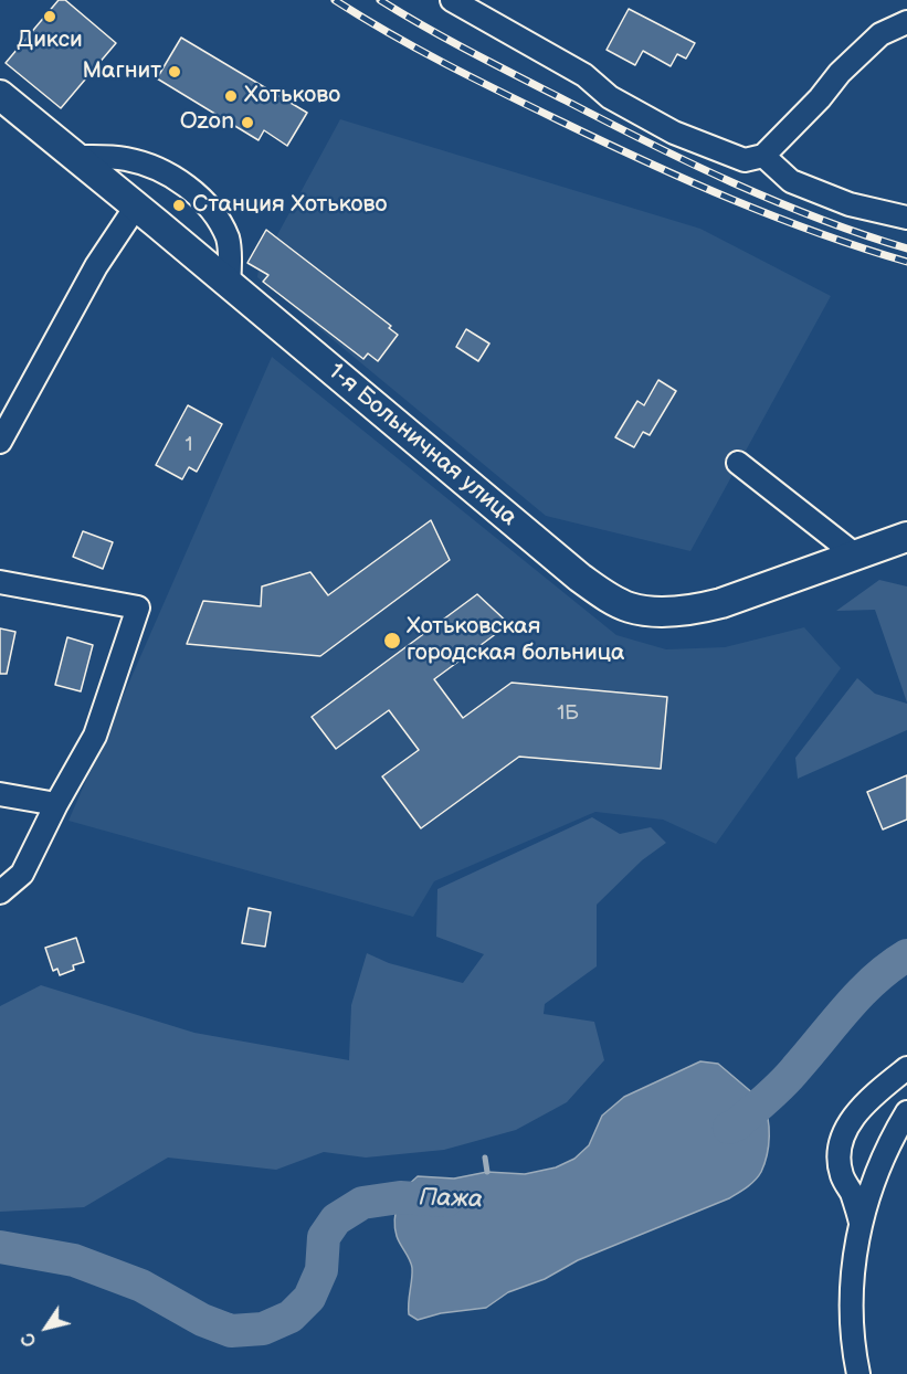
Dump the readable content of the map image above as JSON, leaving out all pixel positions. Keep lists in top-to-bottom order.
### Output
{
  "streets": {
    "main road": ["1-я Больничная улица"]
  },
  "water": ["Пажа"],
  "places": [
    "Дикси",
    "Магнит",
    "Хотьково",
    "Ozon",
    "Станция Хотьково",
    "Хотьковская городская больница"
  ],
  "house_numbers": ["1", "1Б"],
  "north": "bottom left"
}
